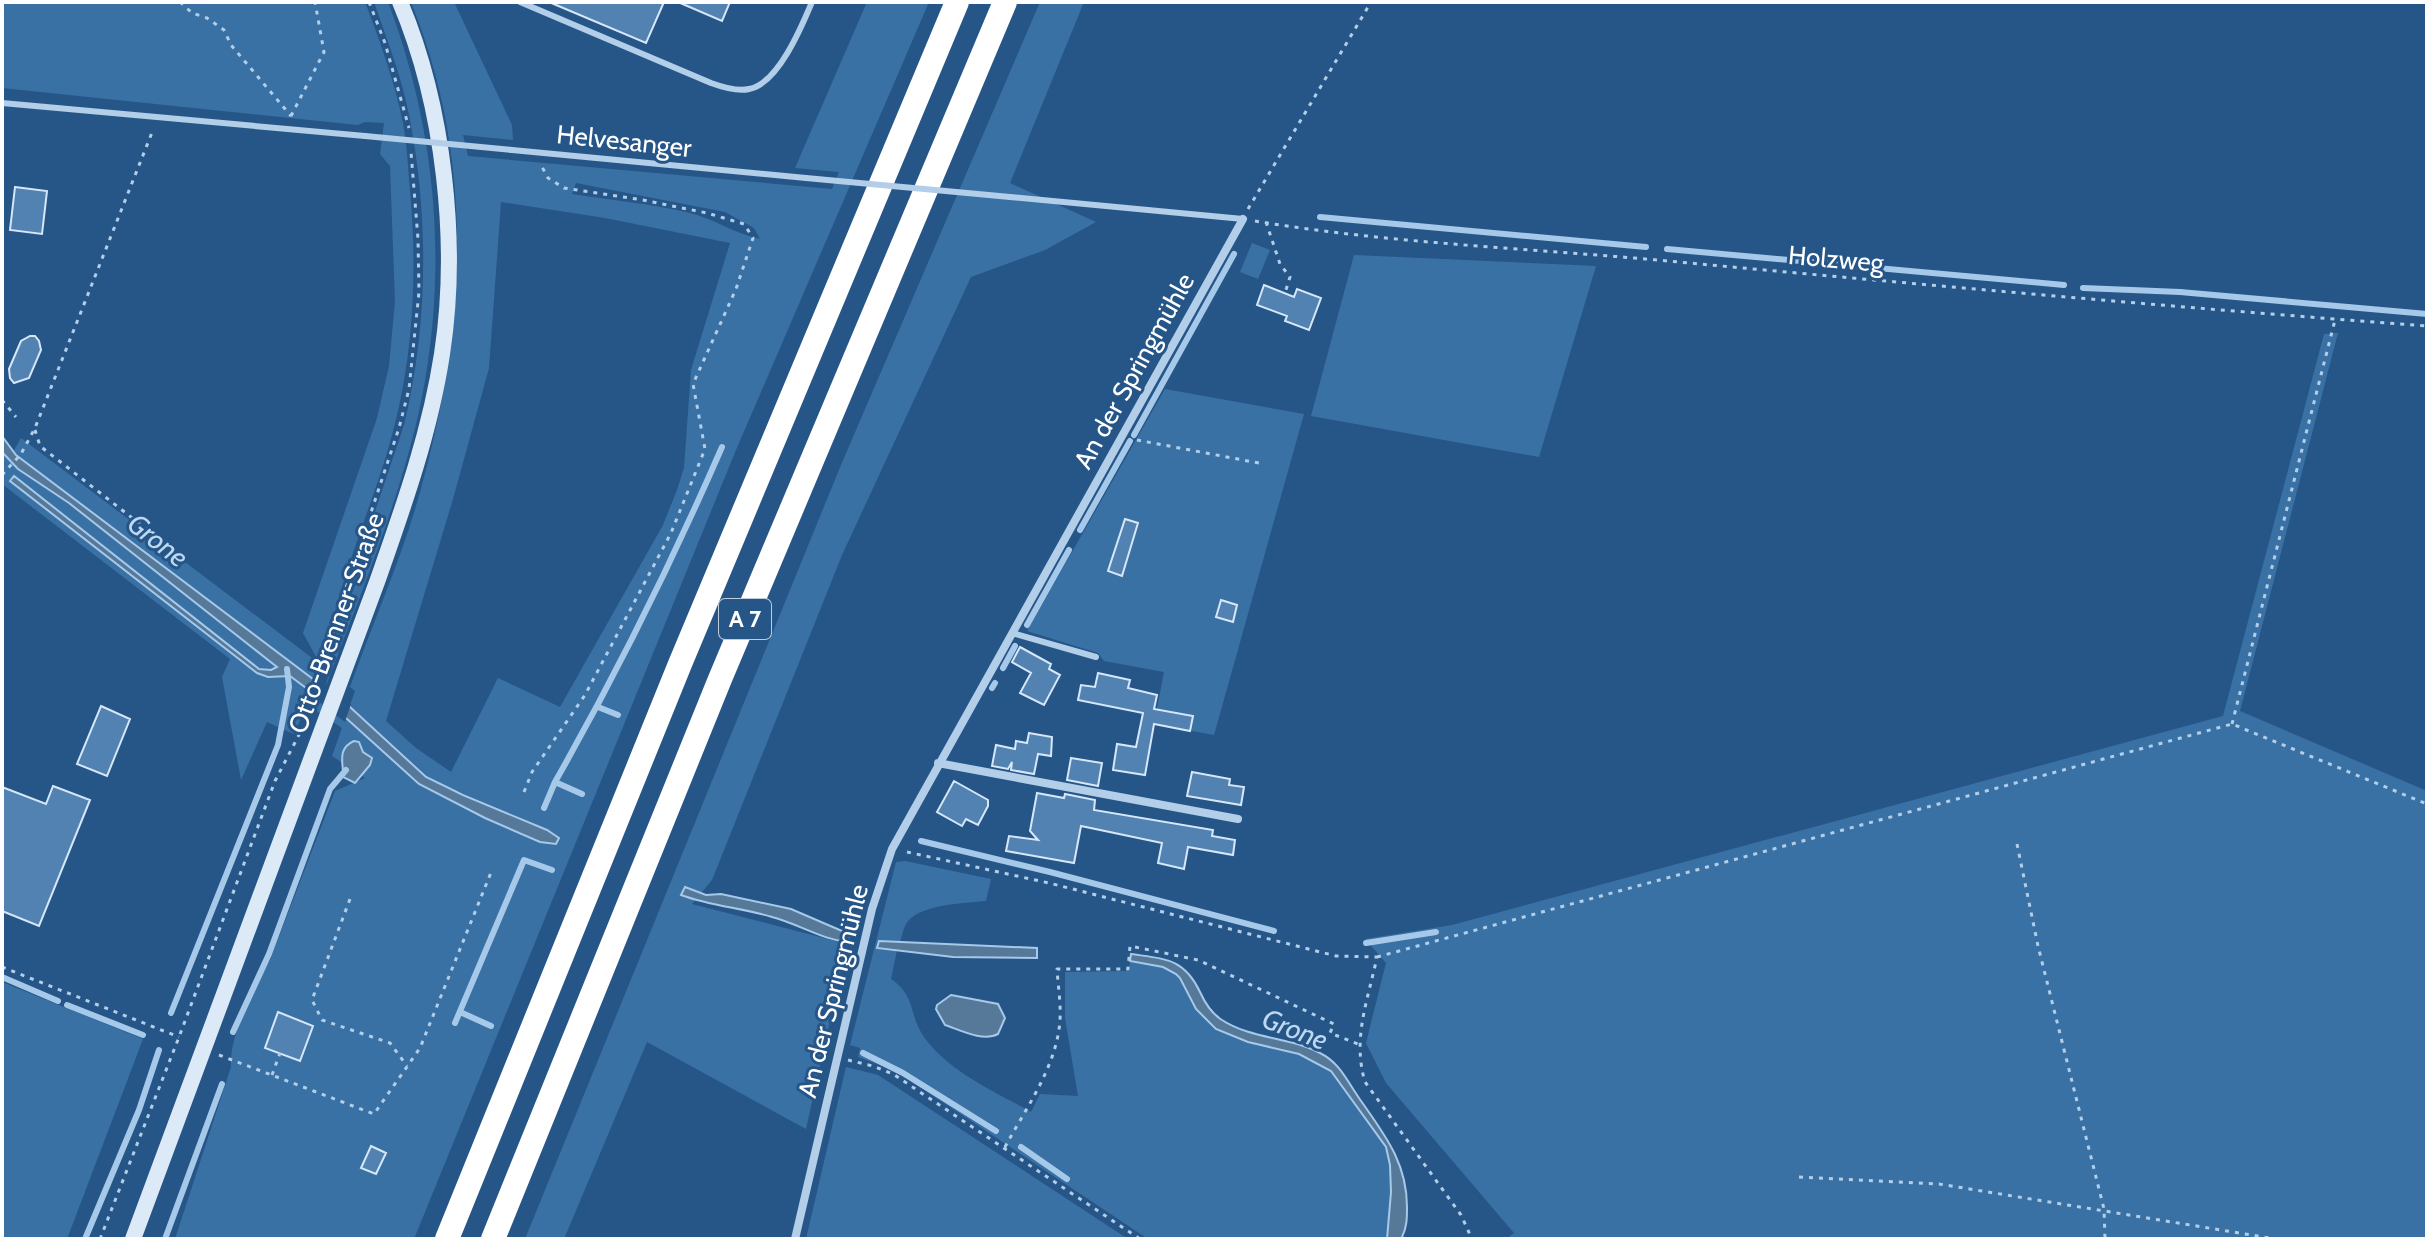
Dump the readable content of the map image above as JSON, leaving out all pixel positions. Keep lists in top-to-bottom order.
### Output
{
  "streets": {
    "highway": ["A 7"],
    "main road": ["Otto-Brenner-Straße"],
    "street": ["An der Springmühle"],
    "lane": ["Helvesanger"],
    "path": ["Holzweg"]
  },
  "crossings": [
    ["Helvesanger", "Holzweg"],
    ["Helvesanger", "An der Springmühle"],
    ["Holzweg", "An der Springmühle"]
  ],
  "water": ["Grone"]
}
